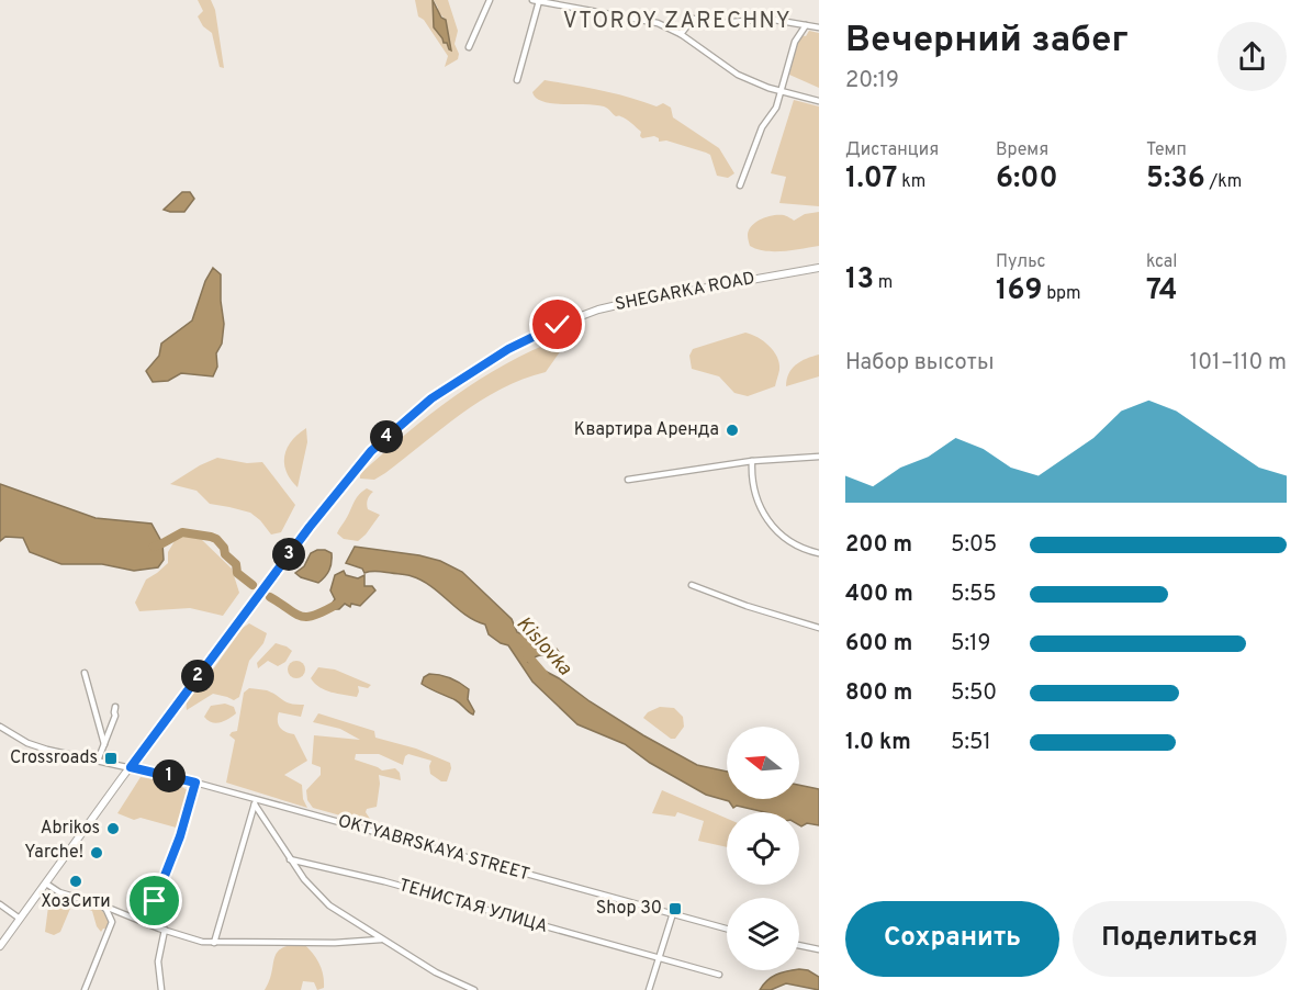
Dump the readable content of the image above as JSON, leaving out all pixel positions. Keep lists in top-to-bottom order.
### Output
{
  "streets": {
    "main road": ["SHEGARKA ROAD"],
    "street": ["OKTYABRSKAYA STREET", "ТЕНИСТАЯ УЛИЦА"]
  },
  "crossings": [
    ["SHEGARKA ROAD", "OKTYABRSKAYA STREET"]
  ],
  "districts": ["VTOROY ZARECHNY"],
  "water": ["Kislovka"],
  "places": {
    "other": [
      "Квартира Аренда",
      "Abrikos",
      "Yarche!",
      "ХозСити"
    ],
    "transit": ["Crossroads", "Shop 30"]
  },
  "north": "left",
  "page": {
    "heading": ["Вечерний забег", "20:19"],
    "stats": [
      ["Дистанция", "1.07 km"],
      ["Время", "6:00"],
      ["Темп", "5:36 /km"],
      ["13 m"],
      ["Пульс", "169 bpm"],
      ["kcal", "74"]
    ],
    "chart": ["Набор высоты", "101–110 m"],
    "pins": [
      "4",
      "3",
      "2",
      "1"
    ],
    "list": [
      {
        "name": "200 m",
        "note": "5:05"
      },
      {
        "name": "400 m",
        "note": "5:55"
      },
      {
        "name": "600 m",
        "note": "5:19"
      },
      {
        "name": "800 m",
        "note": "5:50"
      },
      {
        "name": "1.0 km",
        "note": "5:51"
      }
    ],
    "buttons": ["Сохранить", "Поделиться"]
  }
}
